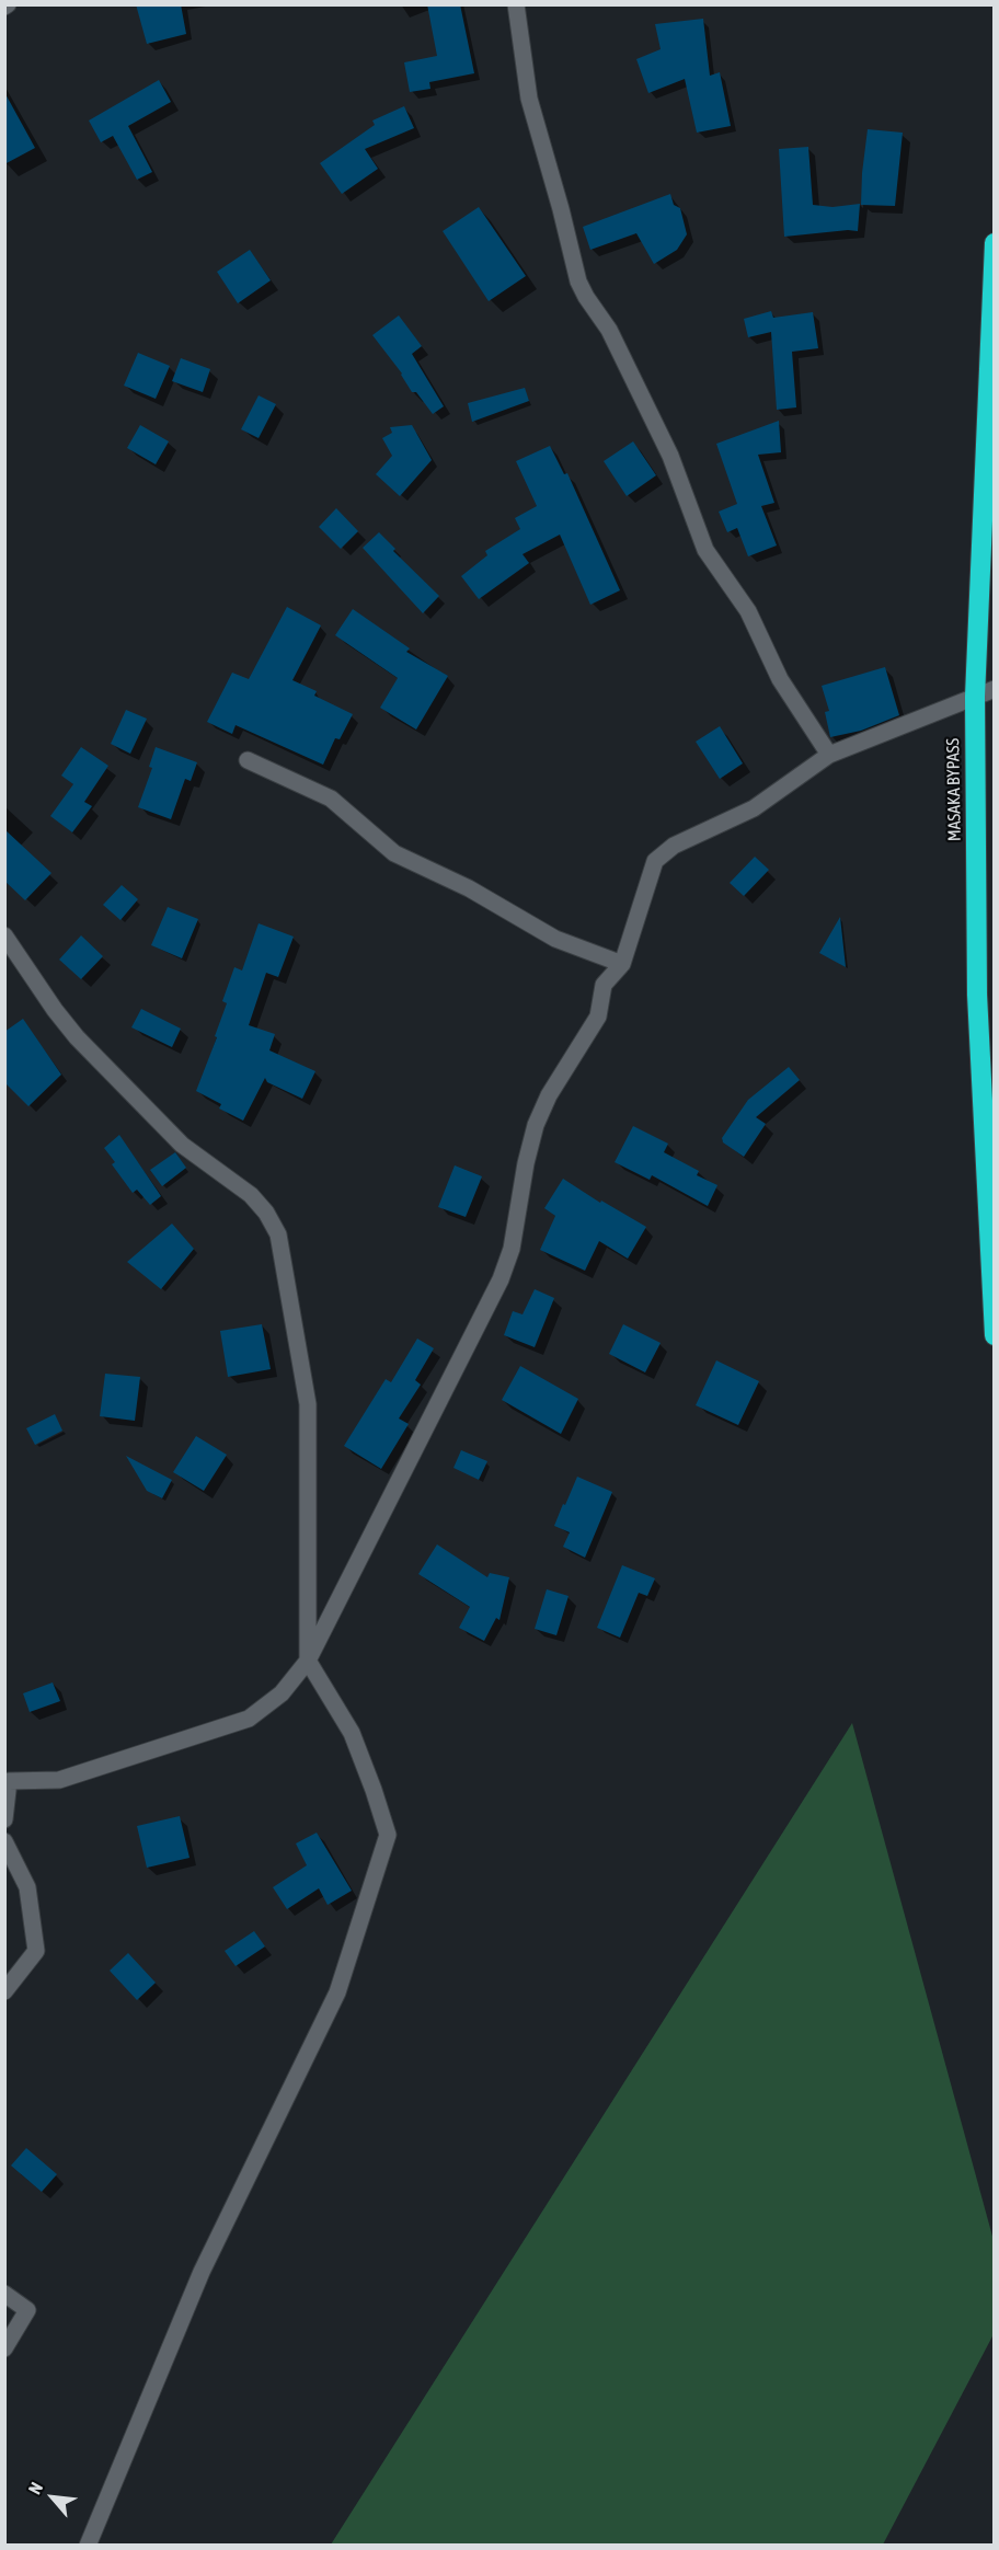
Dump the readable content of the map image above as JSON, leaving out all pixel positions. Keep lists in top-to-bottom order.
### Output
{
  "streets": {
    "highway": ["MASAKA BYPASS"]
  },
  "north": "top left"
}
